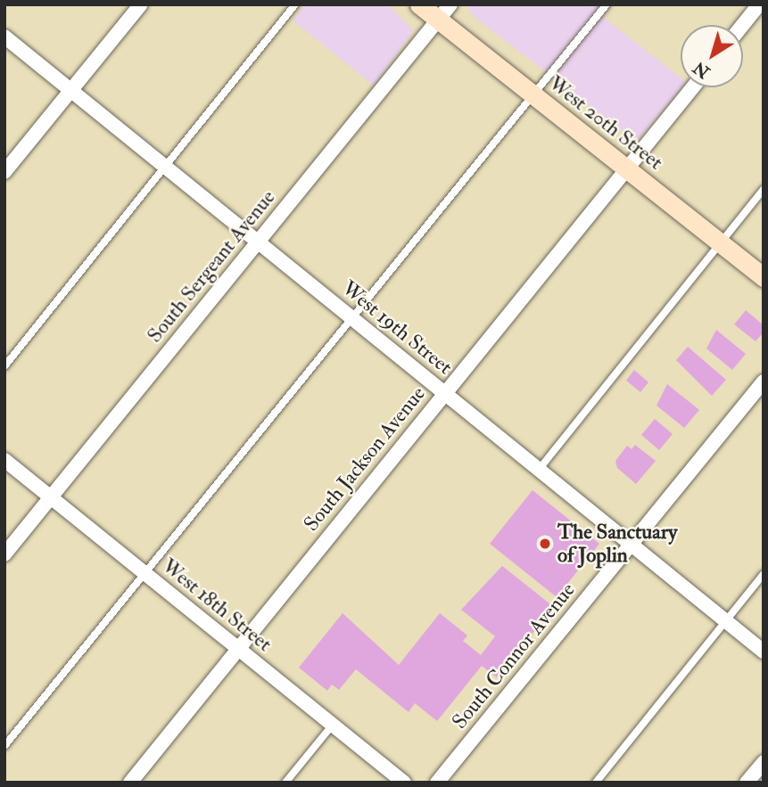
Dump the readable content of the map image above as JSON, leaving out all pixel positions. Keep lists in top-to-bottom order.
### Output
{
  "streets": {
    "main road": ["West 20th Street"],
    "street": [
      "South Sergeant Avenue",
      "West 19th Street",
      "South Jackson Avenue",
      "West 18th Street",
      "South Connor Avenue"
    ]
  },
  "crossings": [
    ["West 20th Street", "South Sergeant Avenue"],
    ["West 20th Street", "South Jackson Avenue"],
    ["South Sergeant Avenue", "West 19th Street"],
    ["South Sergeant Avenue", "West 18th Street"],
    ["West 19th Street", "South Jackson Avenue"],
    ["West 19th Street", "South Connor Avenue"],
    ["South Jackson Avenue", "West 18th Street"]
  ],
  "places": ["The Sanctuary of Joplin"],
  "north": "bottom left"
}
